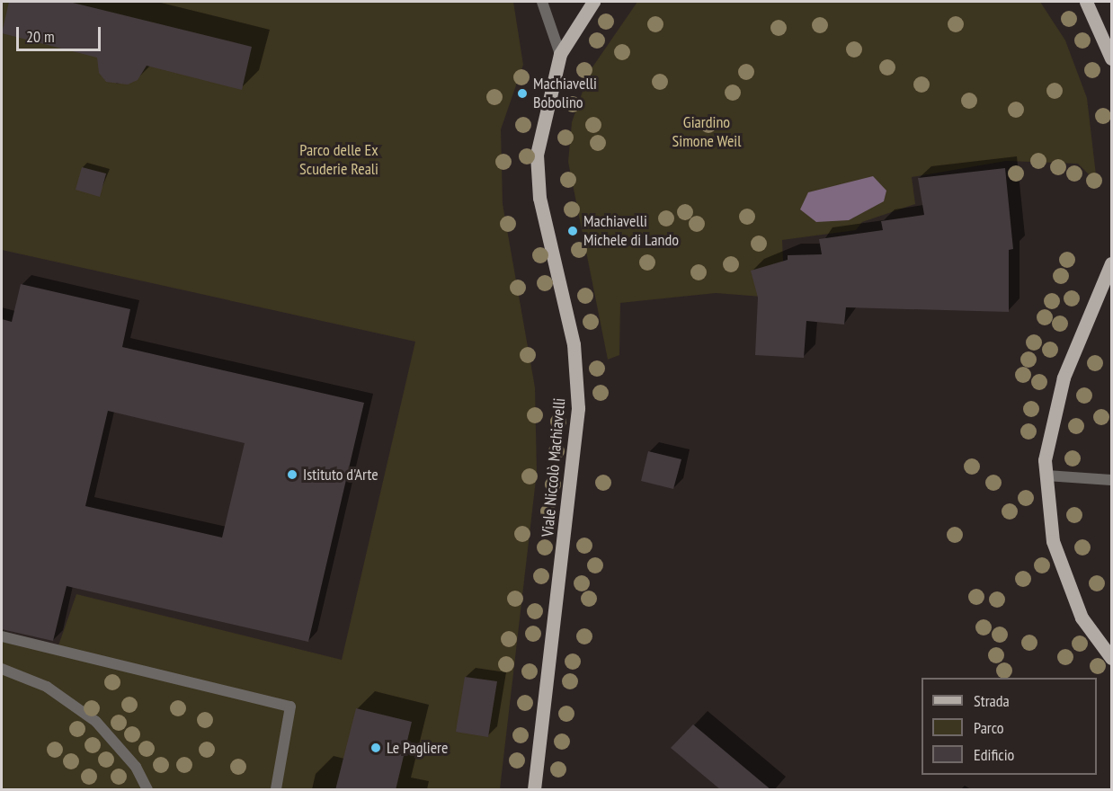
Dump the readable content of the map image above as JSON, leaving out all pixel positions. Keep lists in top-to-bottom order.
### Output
{
  "streets": {
    "main road": ["Viale Niccolò Machiavelli"]
  },
  "parks": ["Giardino Simone Weil", "Parco delle Ex Scuderie Reali"],
  "places": [
    "Machiavelli Bobolino",
    "Machiavelli Michele di Lando",
    "Istituto d'Arte",
    "Le Pagliere"
  ],
  "legend": ["Strada", "Parco", "Edificio"],
  "scale_bar": "20 m"
}
